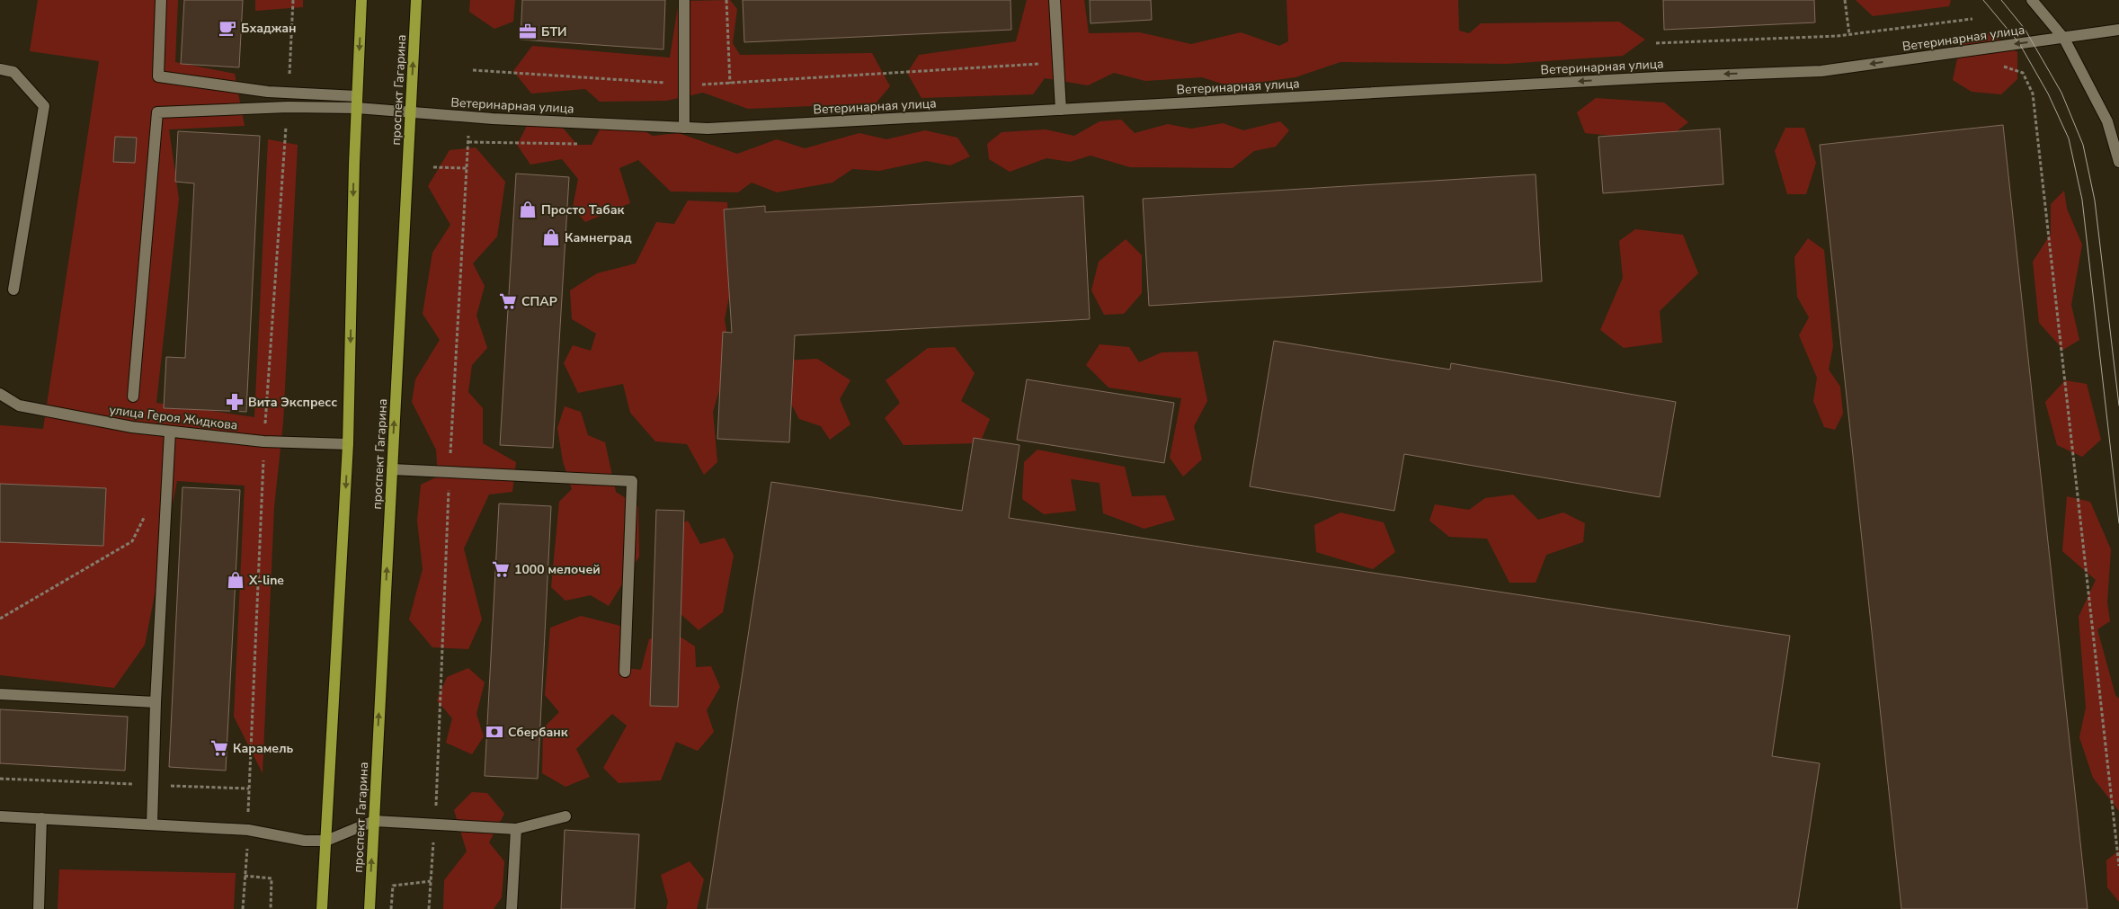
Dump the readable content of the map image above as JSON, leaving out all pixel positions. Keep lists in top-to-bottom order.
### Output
{
  "streets": {
    "main road": ["проспект Гагарина"],
    "street": ["Ветеринарная улица", "улица Героя Жидкова"]
  },
  "crossings": [
    ["Ветеринарная улица", "проспект Гагарина"]
  ],
  "one_way": ["Ветеринарная улица"],
  "places": {
    "cafe": ["Бхаджан"],
    "office": ["БТИ"],
    "shop": ["Просто Табак", "Камнеград", "X-line"],
    "supermarket": ["СПАР", "1000 мелочей", "Карамель"],
    "pharmacy": ["Вита Экспресс"],
    "bank": ["Сбербанк"]
  }
}
